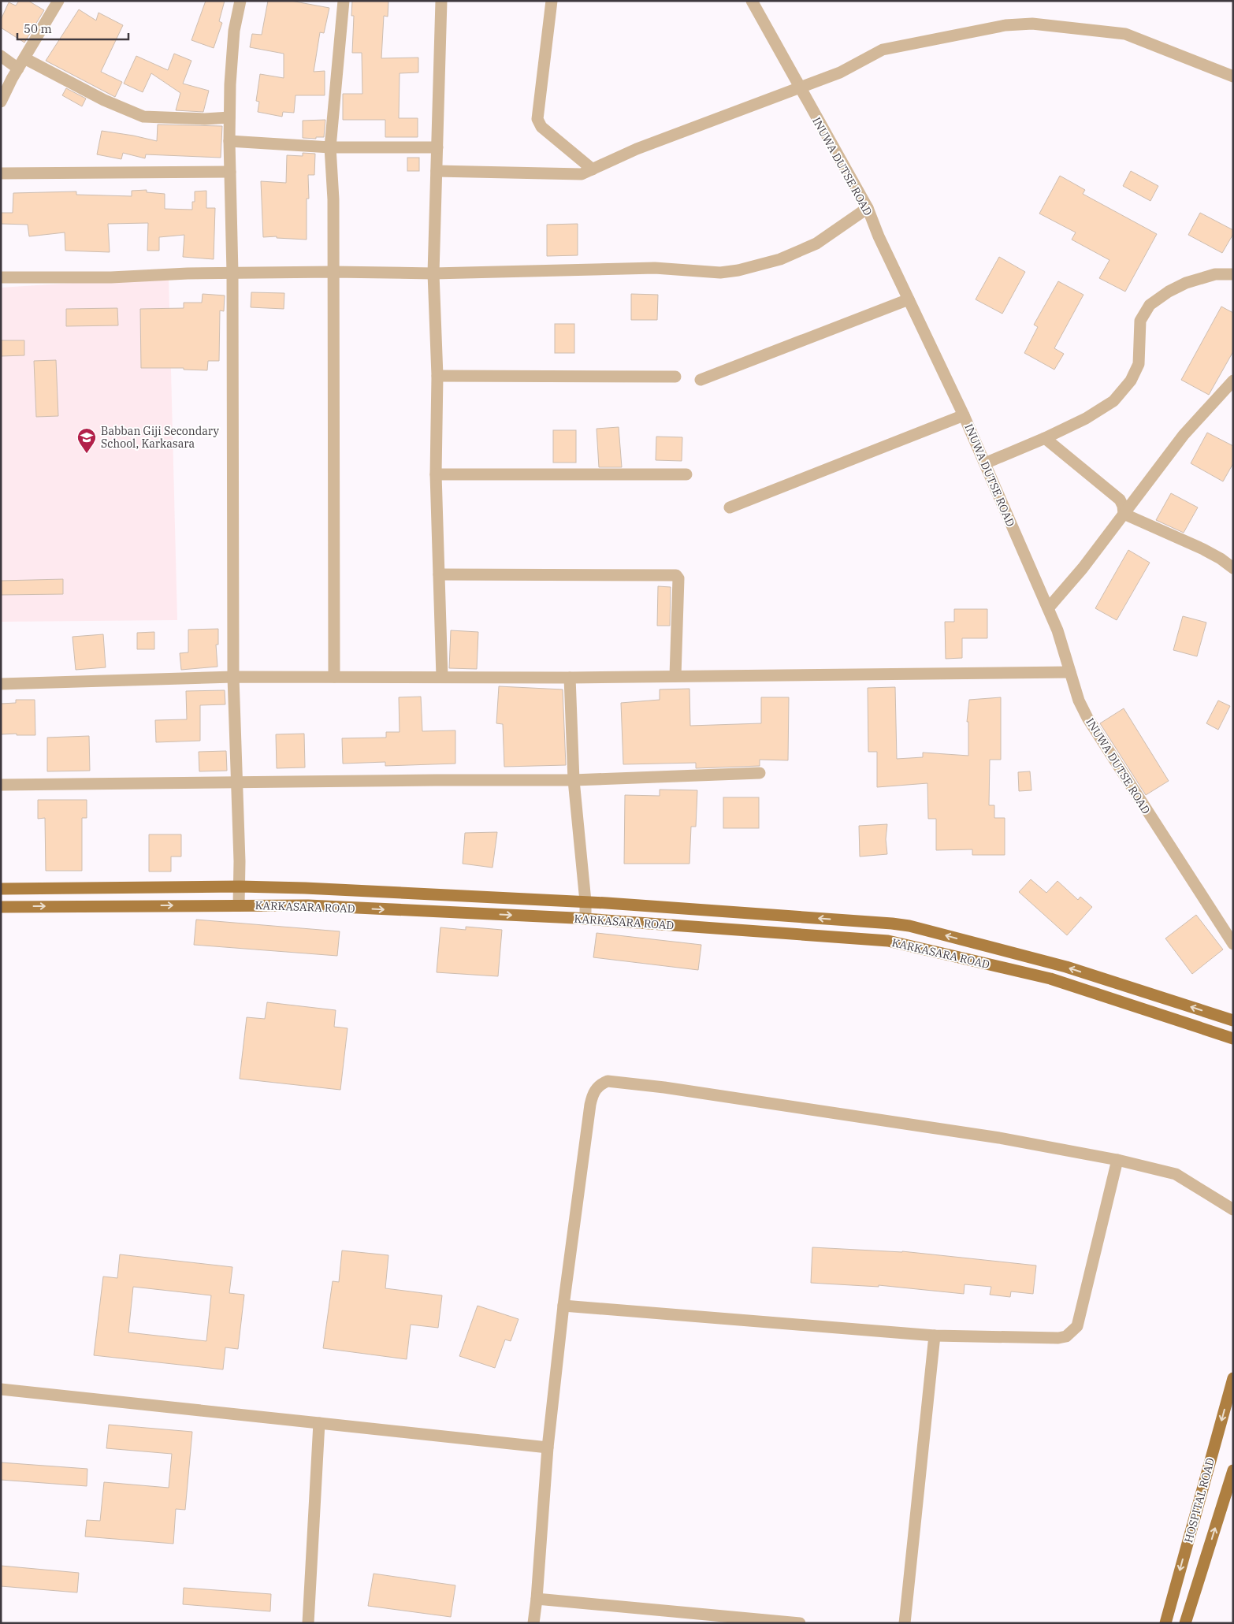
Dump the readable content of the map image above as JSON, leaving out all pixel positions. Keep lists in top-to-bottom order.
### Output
{
  "streets": {
    "main road": ["KARKASARA ROAD", "HOSPITAL ROAD"],
    "street": ["INUWA DUTSE ROAD"]
  },
  "places": {
    "school or university": ["Babban Giji Secondary School, Karkasara"]
  },
  "scale_bar": "50 m"
}
